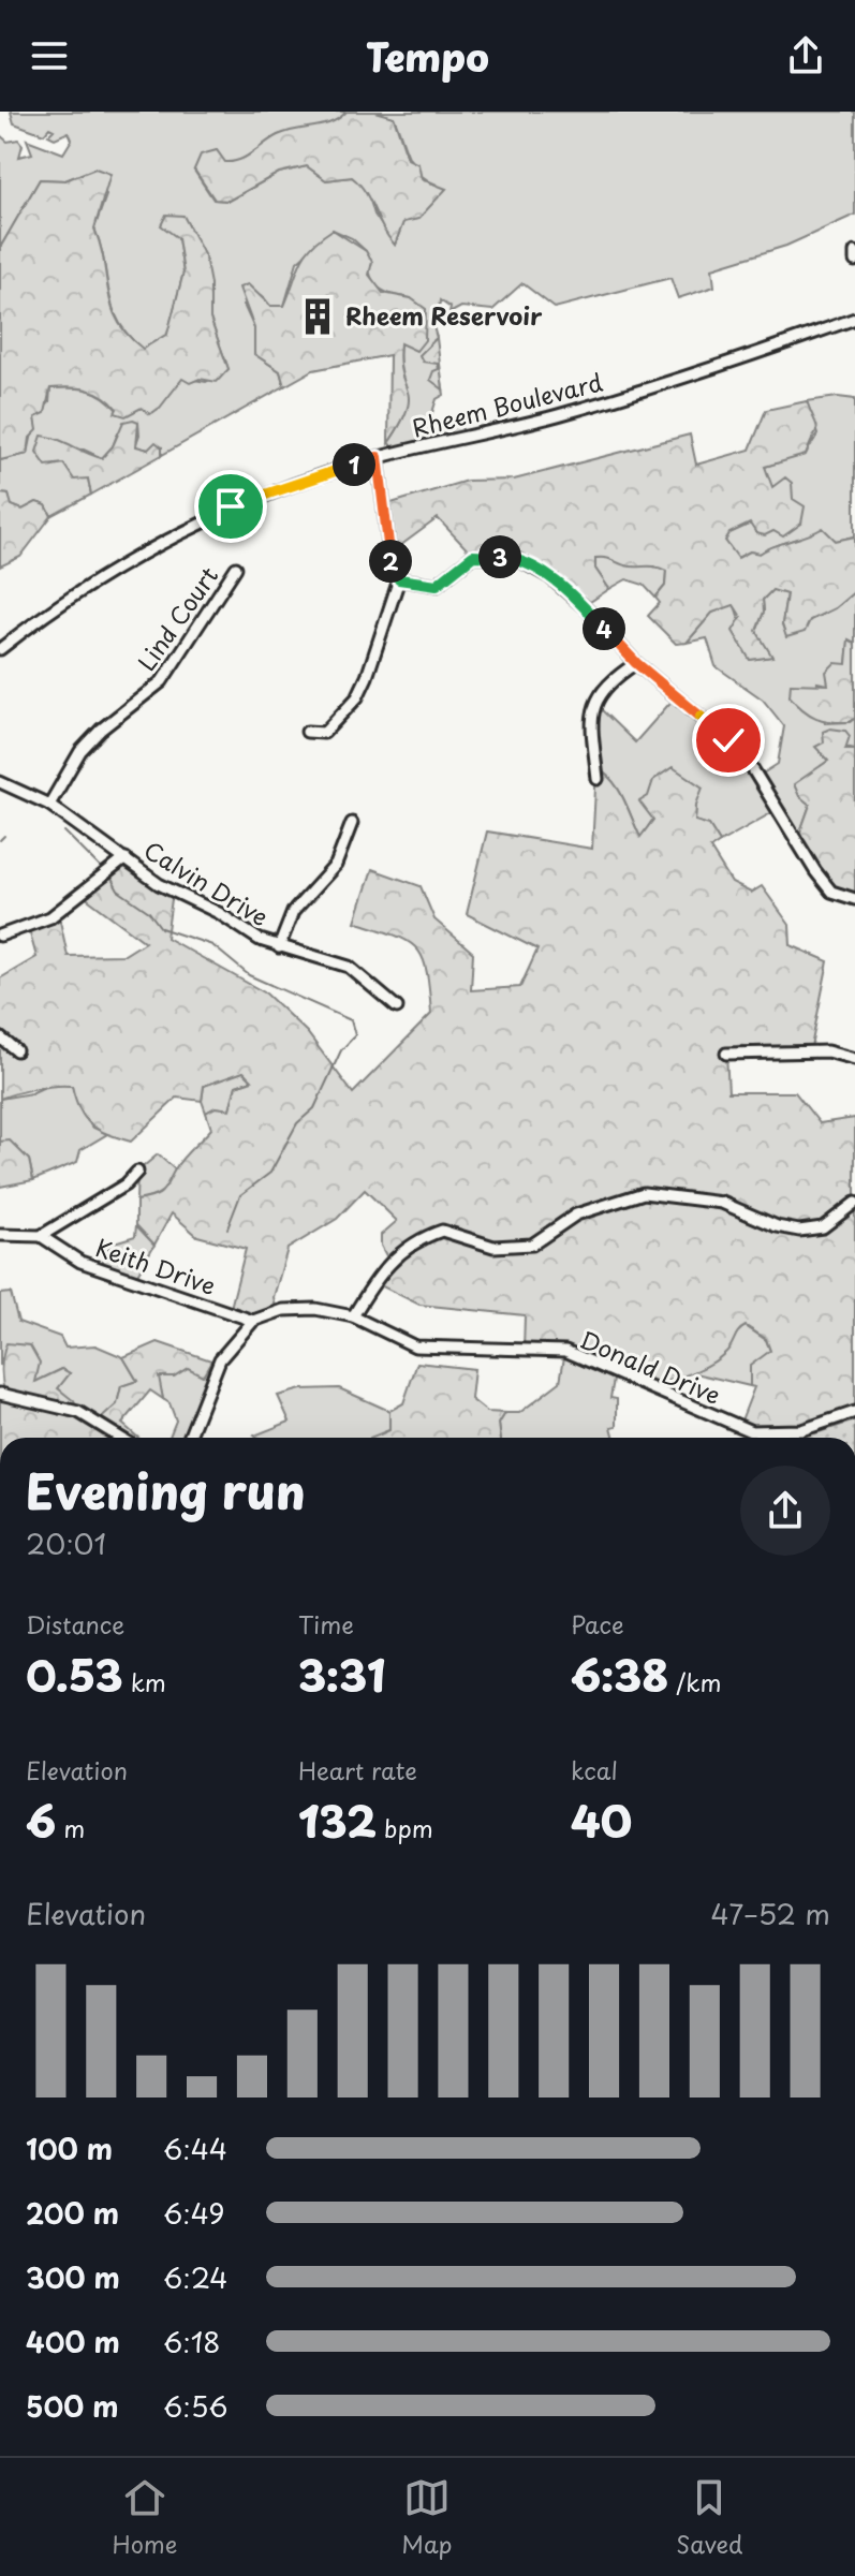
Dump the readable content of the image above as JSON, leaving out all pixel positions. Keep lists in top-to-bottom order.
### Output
{
  "streets": {
    "street": [
      "Rheem Boulevard",
      "Lind Court",
      "Calvin Drive",
      "Keith Drive",
      "Donald Drive"
    ]
  },
  "crossings": [
    ["Lind Court", "Calvin Drive"],
    ["Keith Drive", "Donald Drive"]
  ],
  "places": {
    "building": ["Rheem Reservoir"]
  },
  "page": {
    "header": "Tempo",
    "pins": [
      "1",
      "3",
      "2",
      "4"
    ],
    "heading": ["Evening run", "20:01"],
    "stats": [
      ["Distance", "0.53 km"],
      ["Time", "3:31"],
      ["Pace", "6:38 /km"],
      ["Elevation", "6 m"],
      ["Heart rate", "132 bpm"],
      ["kcal", "40"]
    ],
    "chart": ["Elevation", "47–52 m"],
    "list": [
      {
        "name": "100 m",
        "note": "6:44"
      },
      {
        "name": "200 m",
        "note": "6:49"
      },
      {
        "name": "300 m",
        "note": "6:24"
      },
      {
        "name": "400 m",
        "note": "6:18"
      },
      {
        "name": "500 m",
        "note": "6:56"
      }
    ],
    "tabs": ["Home", "Map", "Saved"]
  }
}
